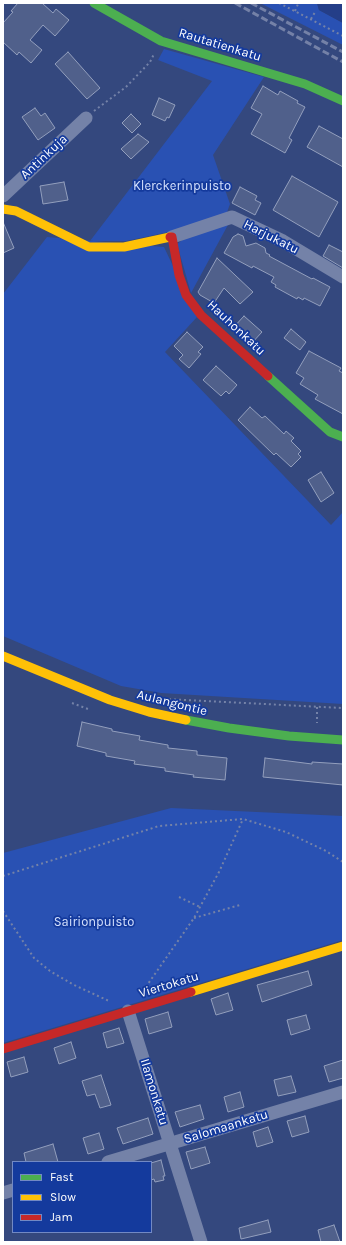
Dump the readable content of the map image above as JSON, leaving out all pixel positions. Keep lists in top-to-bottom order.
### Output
{
  "streets": {
    "street": [
      "Rautatienkatu",
      "Antinkuja",
      "Harjukatu",
      "Hauhonkatu",
      "Aulangontie",
      "Viertokatu",
      "Ilamonkatu",
      "Salomaankatu"
    ]
  },
  "crossings": [
    ["Harjukatu", "Hauhonkatu"],
    ["Viertokatu", "Ilamonkatu"],
    ["Ilamonkatu", "Salomaankatu"]
  ],
  "parks": ["Klerckerinpuisto", "Sairionpuisto"],
  "legend": ["Fast", "Slow", "Jam"]
}
